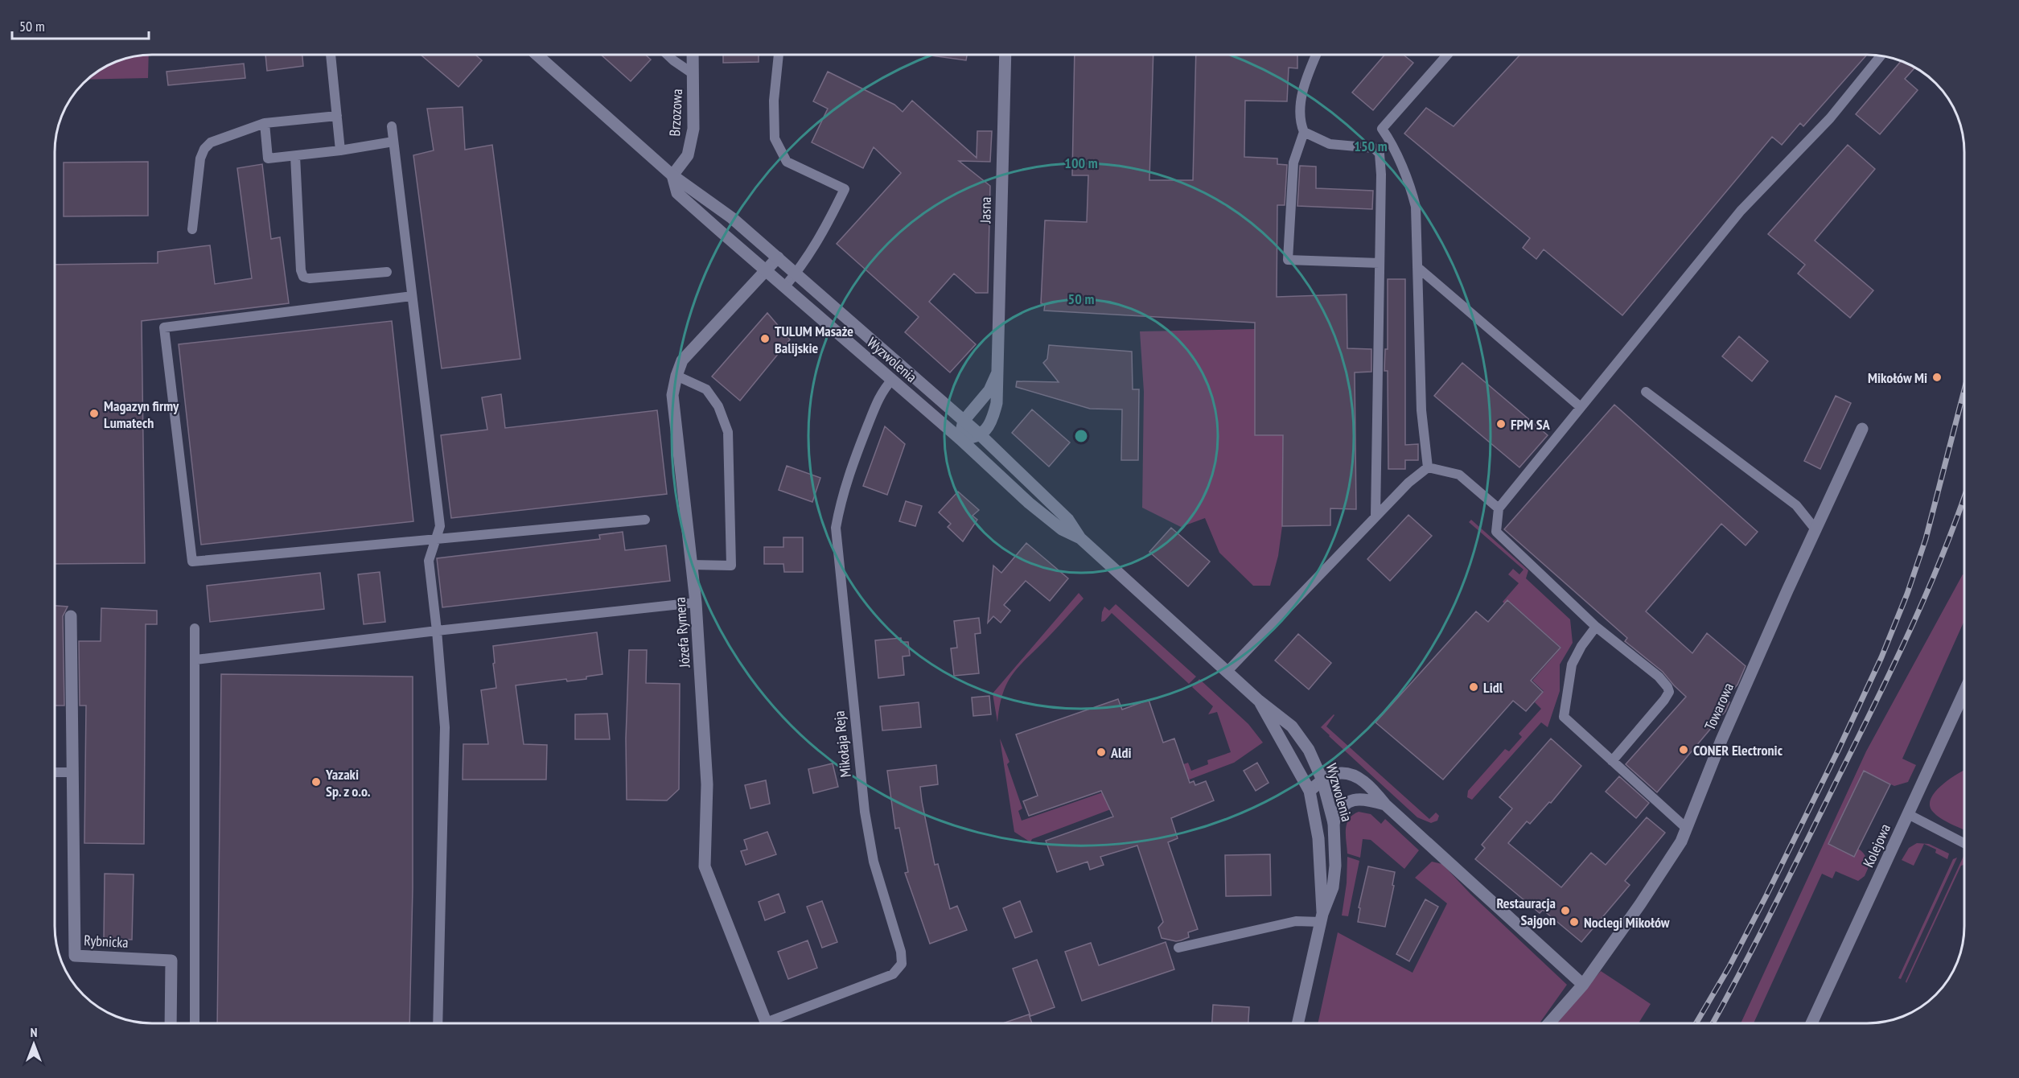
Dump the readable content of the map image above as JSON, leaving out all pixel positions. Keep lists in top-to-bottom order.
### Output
{
  "streets": {
    "street": [
      "Brzozowa",
      "Jasna",
      "Wyzwolenia",
      "Józefa Rymera",
      "Towarowa",
      "Kolejowa",
      "Rybnicka"
    ],
    "lane": ["Mikołaja Reja"]
  },
  "crossings": [
    ["Brzozowa", "Wyzwolenia"],
    ["Jasna", "Wyzwolenia"],
    ["Wyzwolenia", "Józefa Rymera"],
    ["Wyzwolenia", "Mikołaja Reja"]
  ],
  "places": [
    "TULUM Masaże Balijskie",
    "Mikołów Mi",
    "Magazyn firmy Lumatech",
    "FPM SA",
    "Lidl",
    "CONER Electronic",
    "Aldi",
    "Yazaki Sp. z o.o.",
    "Restauracja Sajgon",
    "Noclegi Mikołów"
  ],
  "scale_bar": "50 m",
  "north": "top",
  "rings": ["150 m", "100 m", "50 m"]
}
